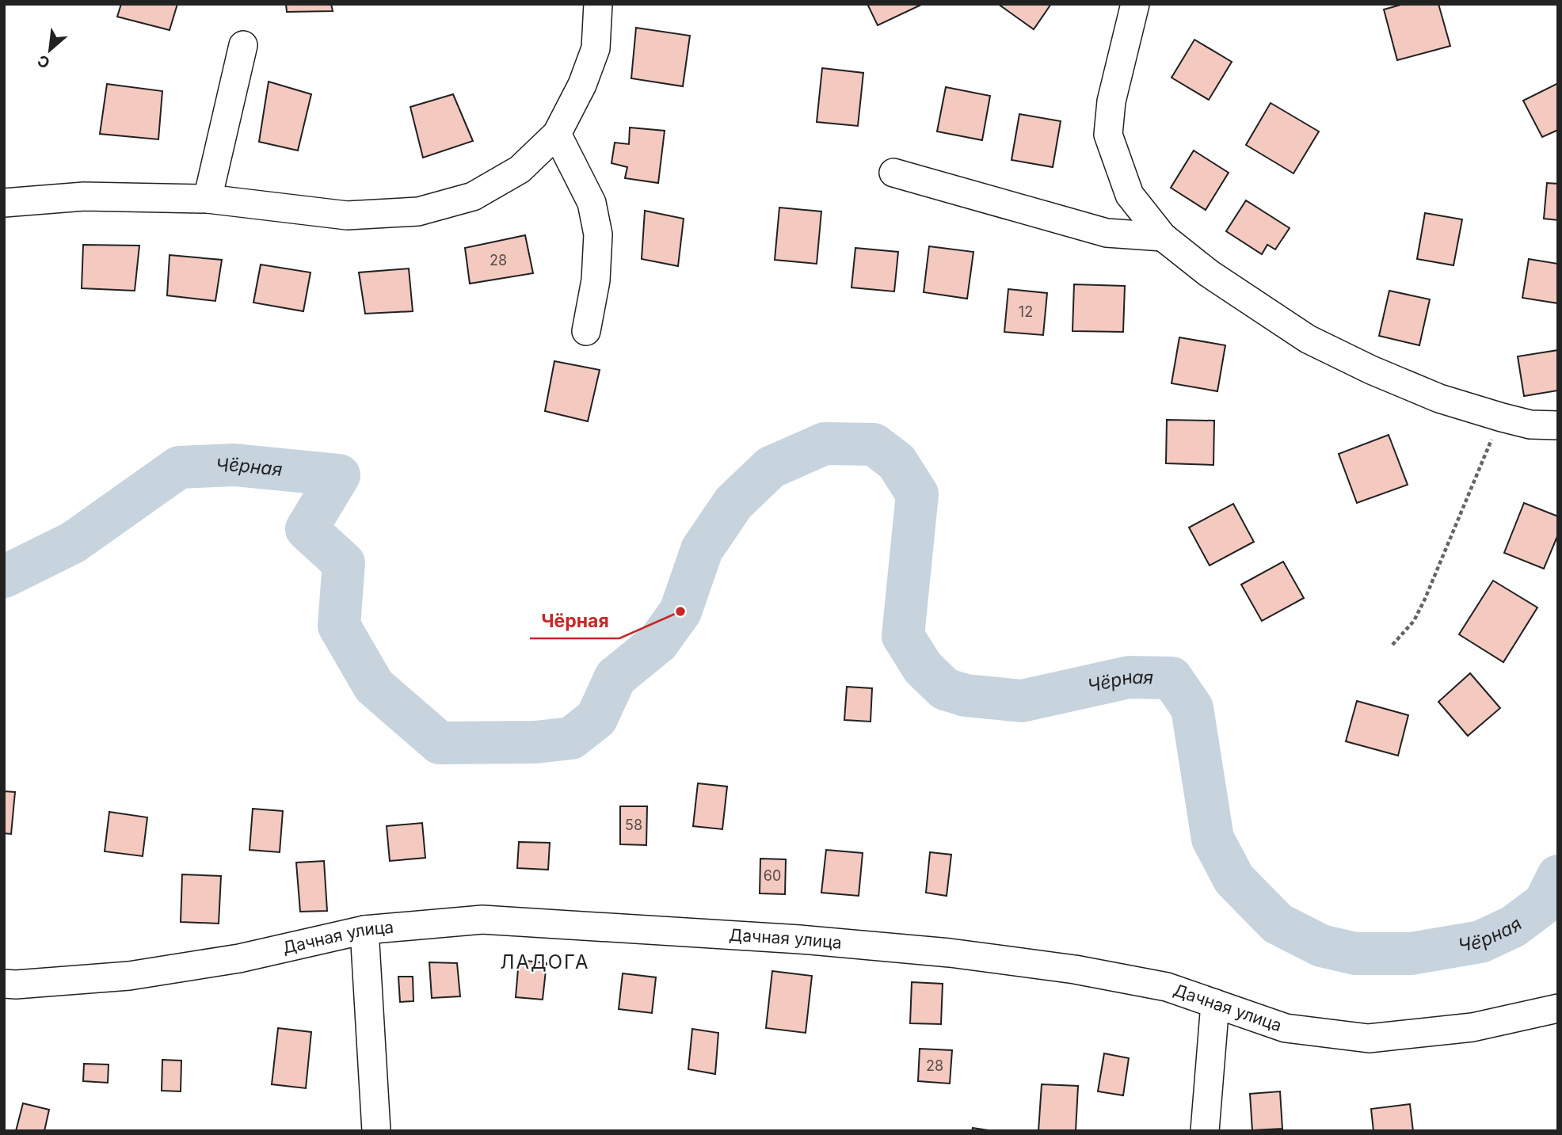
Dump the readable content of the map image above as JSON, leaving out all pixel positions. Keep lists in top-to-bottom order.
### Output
{
  "streets": {
    "street": ["Дачная улица"]
  },
  "districts": ["ЛАДОГА"],
  "water": ["Чёрная"],
  "places": ["Чёрная"],
  "house_numbers": [
    "28",
    "12",
    "58",
    "60",
    "28"
  ],
  "north": "bottom left"
}
